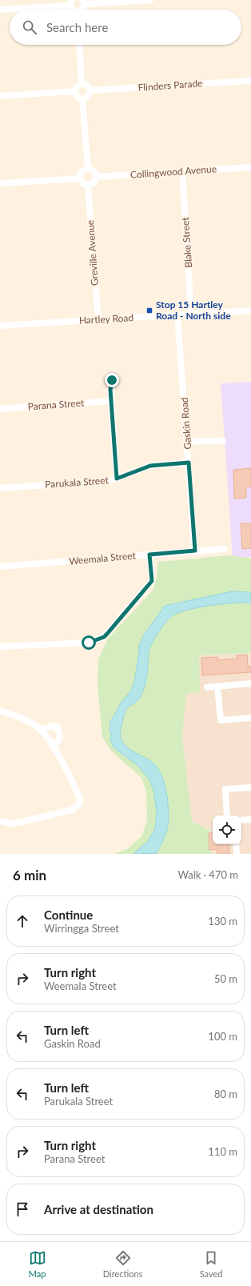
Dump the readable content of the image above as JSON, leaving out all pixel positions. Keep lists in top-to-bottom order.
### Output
{
  "streets": {
    "street": [
      "Flinders Parade",
      "Collingwood Avenue",
      "Blake Street",
      "Greville Avenue",
      "Hartley Road",
      "Parana Street",
      "Gaskin Road",
      "Parukala Street",
      "Weemala Street"
    ]
  },
  "crossings": [
    ["Collingwood Avenue", "Blake Street"],
    ["Collingwood Avenue", "Greville Avenue"],
    ["Blake Street", "Hartley Road"],
    ["Greville Avenue", "Hartley Road"],
    ["Hartley Road", "Gaskin Road"],
    ["Gaskin Road", "Parukala Street"],
    ["Gaskin Road", "Weemala Street"]
  ],
  "places": {
    "transit": ["Stop 15 Hartley Road - North side"]
  },
  "page": {
    "search": "Search here",
    "heading": ["6 min", "Walk · 470 m"],
    "list": [
      ["Continue", "Wirringga Street", "130 m"],
      ["Turn right", "Weemala Street", "50 m"],
      ["Turn left", "Gaskin Road", "100 m"],
      ["Turn left", "Parukala Street", "80 m"],
      ["Turn right", "Parana Street", "110 m"],
      "Arrive at destination"
    ],
    "nav": ["Map", "Directions", "Saved"]
  }
}
